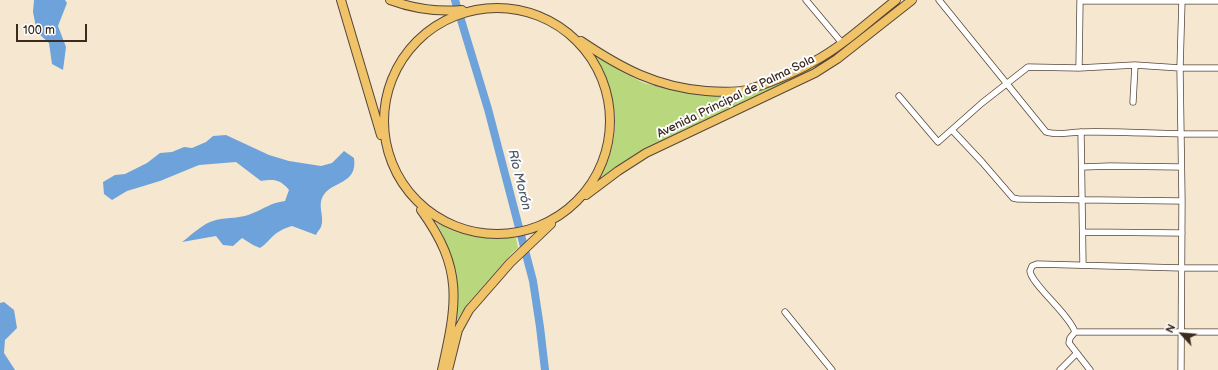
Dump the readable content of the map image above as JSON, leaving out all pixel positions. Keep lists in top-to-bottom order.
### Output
{
  "streets": {
    "highway": ["Avenida Principal de Palma Sola"]
  },
  "water": ["Río Morón"],
  "scale_bar": "100 m",
  "north": "top left"
}
